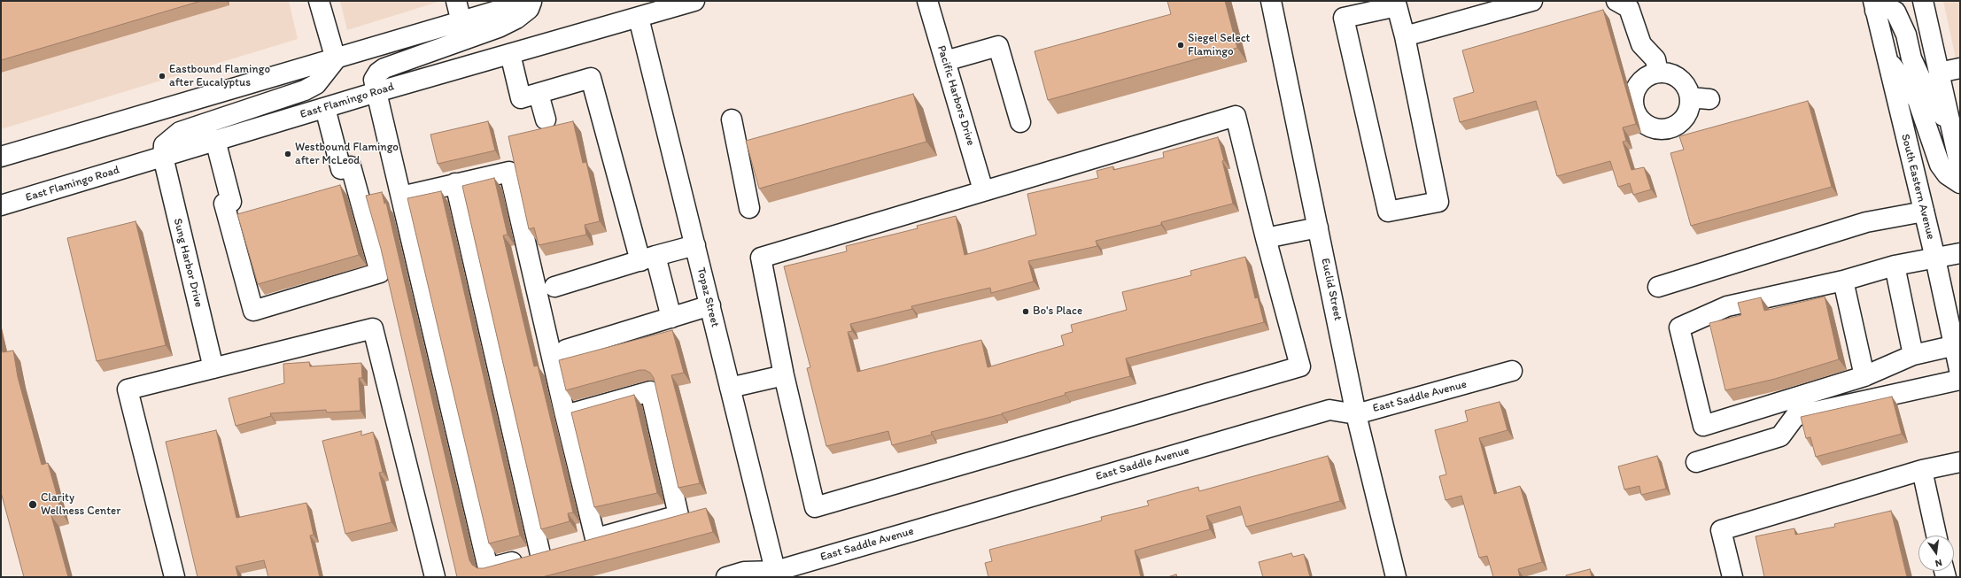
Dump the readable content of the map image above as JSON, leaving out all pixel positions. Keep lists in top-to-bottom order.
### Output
{
  "streets": {
    "street": [
      "Pacific Harbors Drive",
      "East Flamingo Road",
      "South Eastern Avenue",
      "Sung Harbor Drive",
      "Euclid Street",
      "Topaz Street",
      "East Saddle Avenue"
    ]
  },
  "crossings": [
    ["East Flamingo Road", "Sung Harbor Drive"],
    ["East Flamingo Road", "Topaz Street"],
    ["Euclid Street", "East Saddle Avenue"],
    ["Topaz Street", "East Saddle Avenue"]
  ],
  "places": [
    "Siegel Select Flamingo",
    "Eastbound Flamingo after Eucalyptus",
    "Westbound Flamingo after McLeod",
    "Bo's Place",
    "Clarity Wellness Center"
  ],
  "north": "bottom"
}
